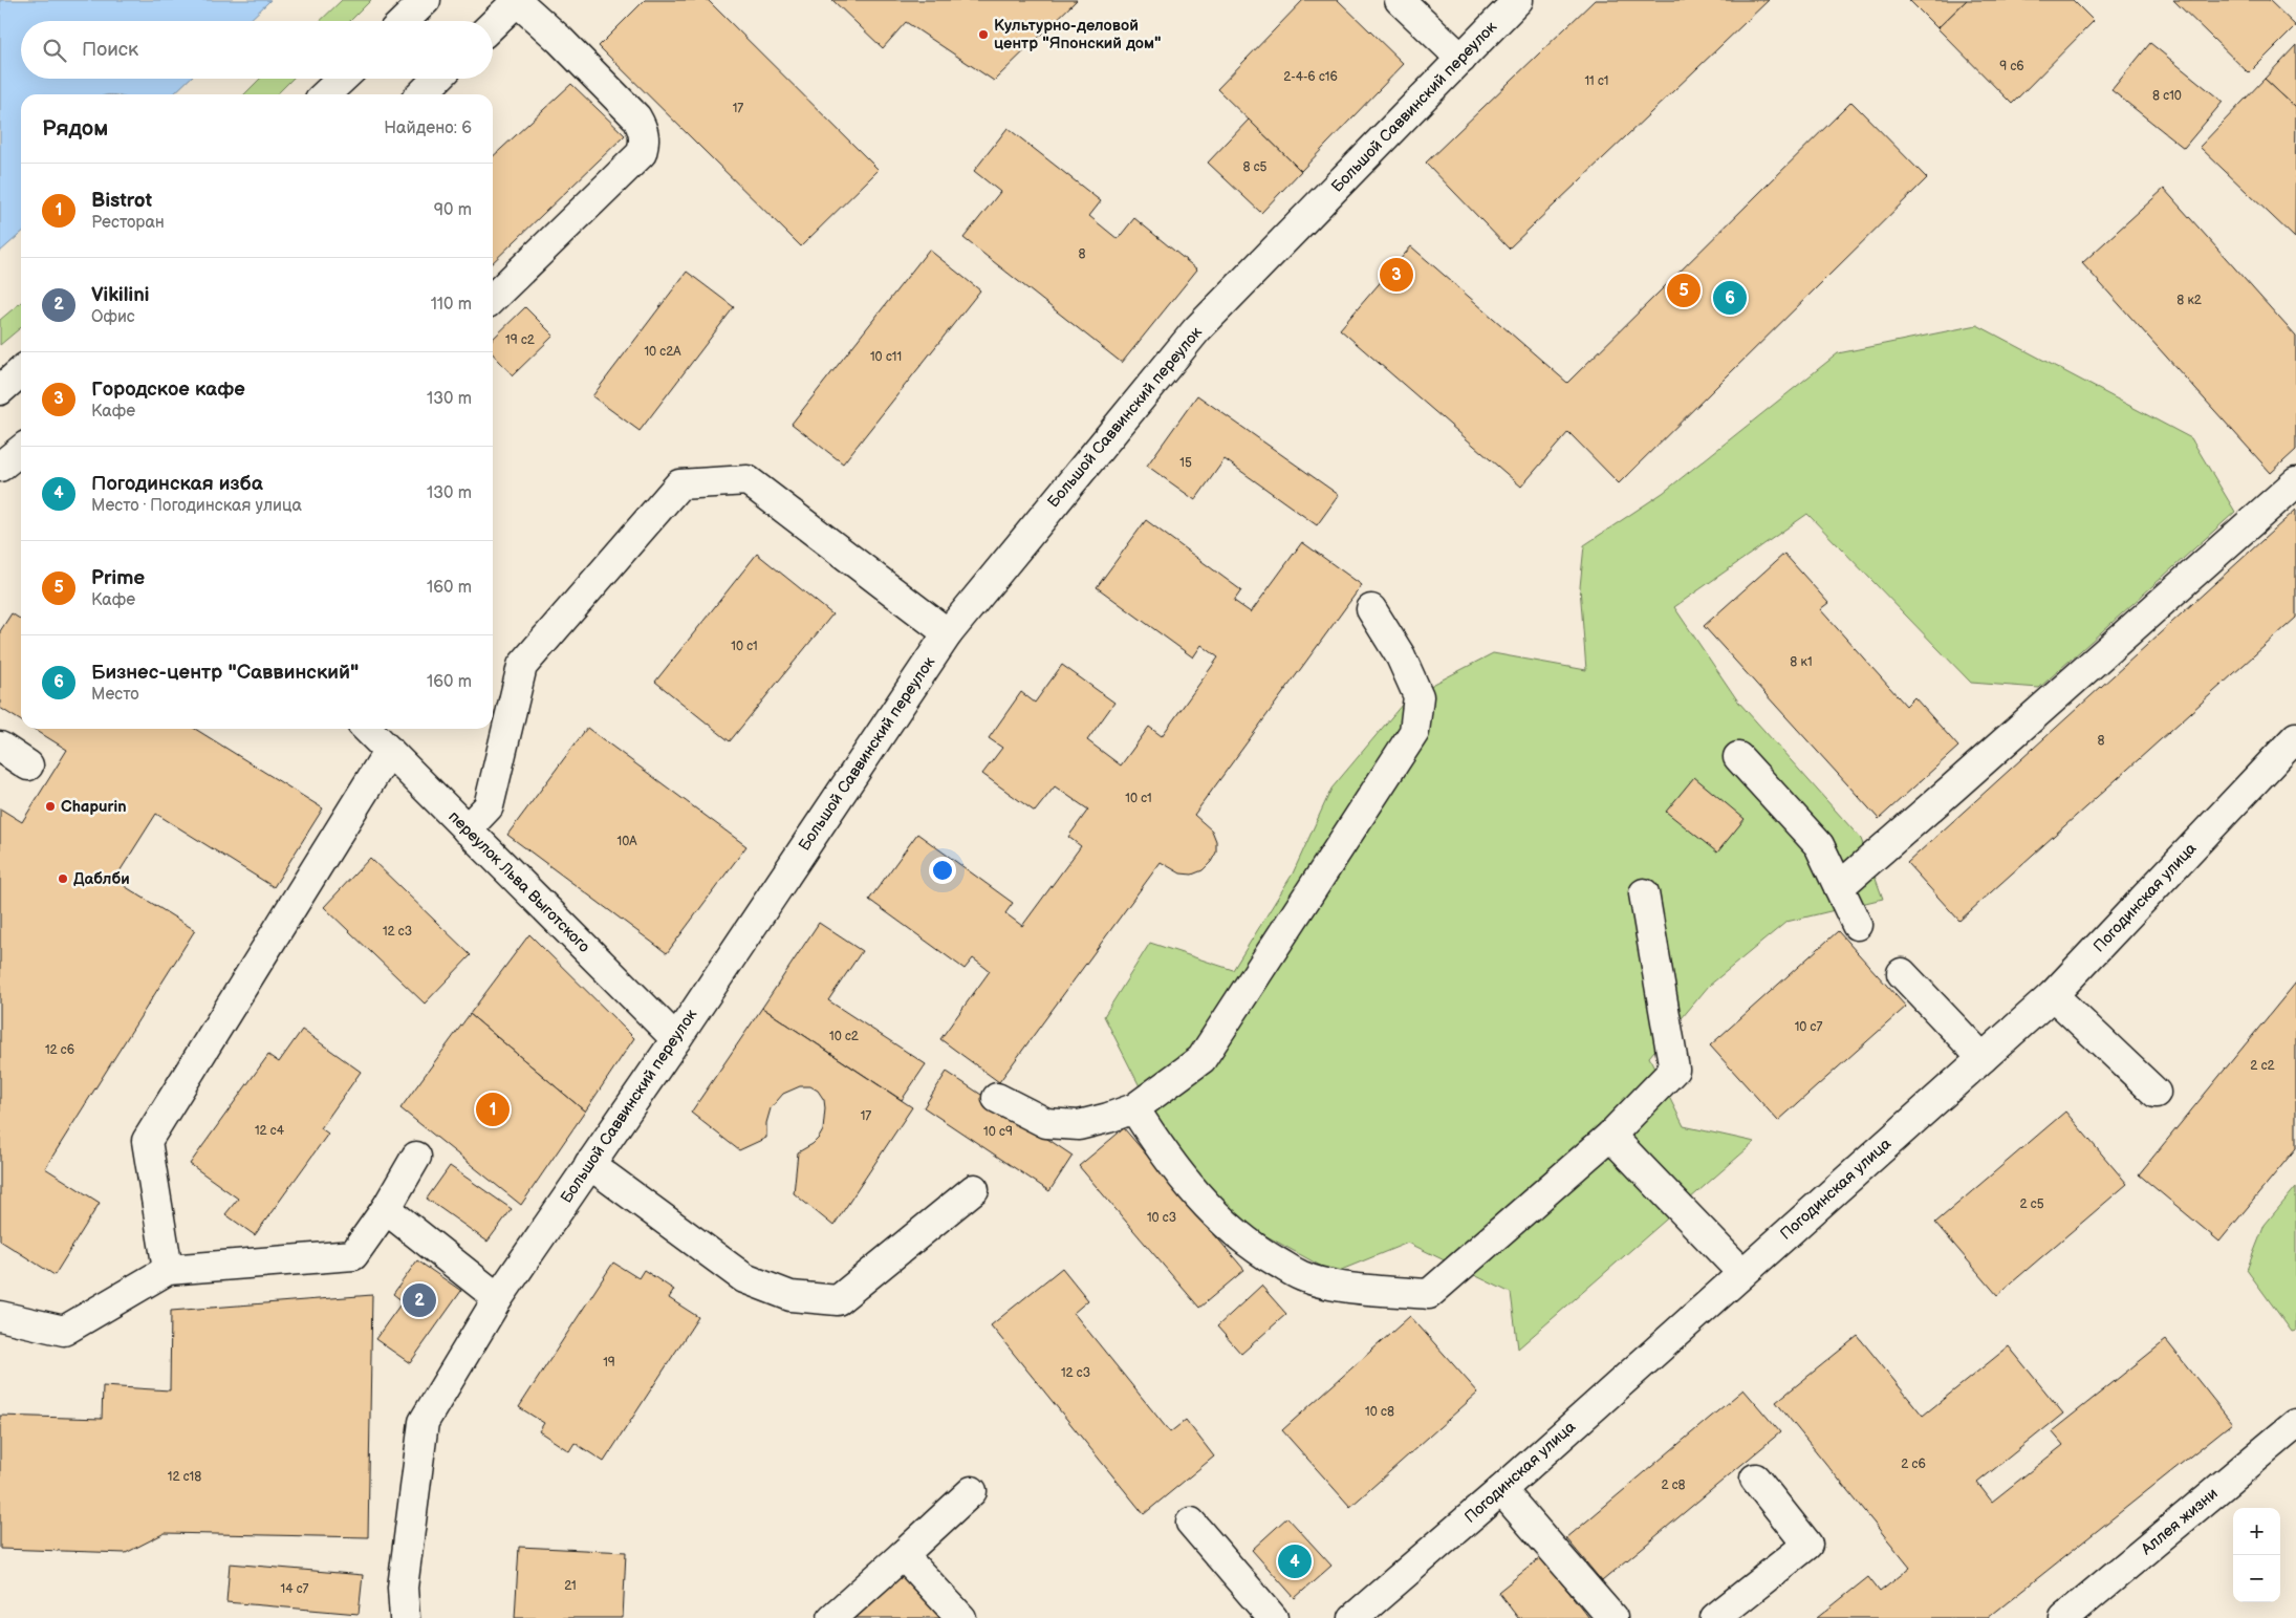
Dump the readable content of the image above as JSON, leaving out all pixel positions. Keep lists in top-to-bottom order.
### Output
{
  "streets": {
    "street": [
      "Большой Саввинский переулок",
      "переулок Льва Выготского",
      "Погодинская улица",
      "Аллея жизни"
    ]
  },
  "crossings": [
    ["Большой Саввинский переулок", "переулок Льва Выготского"]
  ],
  "places": ["Культурно-деловой центр \"Японский дом\"", "Chapurin", "Даблби"],
  "house_numbers": [
    "9 с6",
    "2-4-6 с16",
    "11 с1",
    "8 с10",
    "17",
    "8 с5",
    "8",
    "8 к2",
    "19 с2",
    "10 с2А",
    "10 с11",
    "15",
    "10 с1",
    "8 к1",
    "8",
    "10 с1",
    "10А",
    "12 с3",
    "10 с7",
    "10 с2",
    "12 с6",
    "2 с2",
    "17",
    "12 с4",
    "10 с9",
    "2 с5",
    "10 с3",
    "19",
    "12 с3",
    "10 с8",
    "2 с6",
    "12 с18",
    "2 с8",
    "21",
    "14 с7"
  ],
  "page": {
    "search": "Поиск",
    "heading": ["Рядом", "Найдено: 6"],
    "list": [
      {
        "mark": "1",
        "name": "Bistrot",
        "note": "Ресторан",
        "value": "90 m"
      },
      {
        "mark": "2",
        "name": "Vikilini",
        "note": "Офис",
        "value": "110 m"
      },
      {
        "mark": "3",
        "name": "Городское кафе",
        "note": "Кафе",
        "value": "130 m"
      },
      {
        "mark": "4",
        "name": "Погодинская изба",
        "note": "Место · Погодинская улица",
        "value": "130 m"
      },
      {
        "mark": "5",
        "name": "Prime",
        "note": "Кафе",
        "value": "160 m"
      },
      {
        "mark": "6",
        "name": "Бизнес-центр \"Саввинский\"",
        "note": "Место",
        "value": "160 m"
      }
    ],
    "pins": [
      "3",
      "5",
      "6",
      "1",
      "2",
      "4"
    ],
    "map_buttons": ["+", "−"]
  }
}
